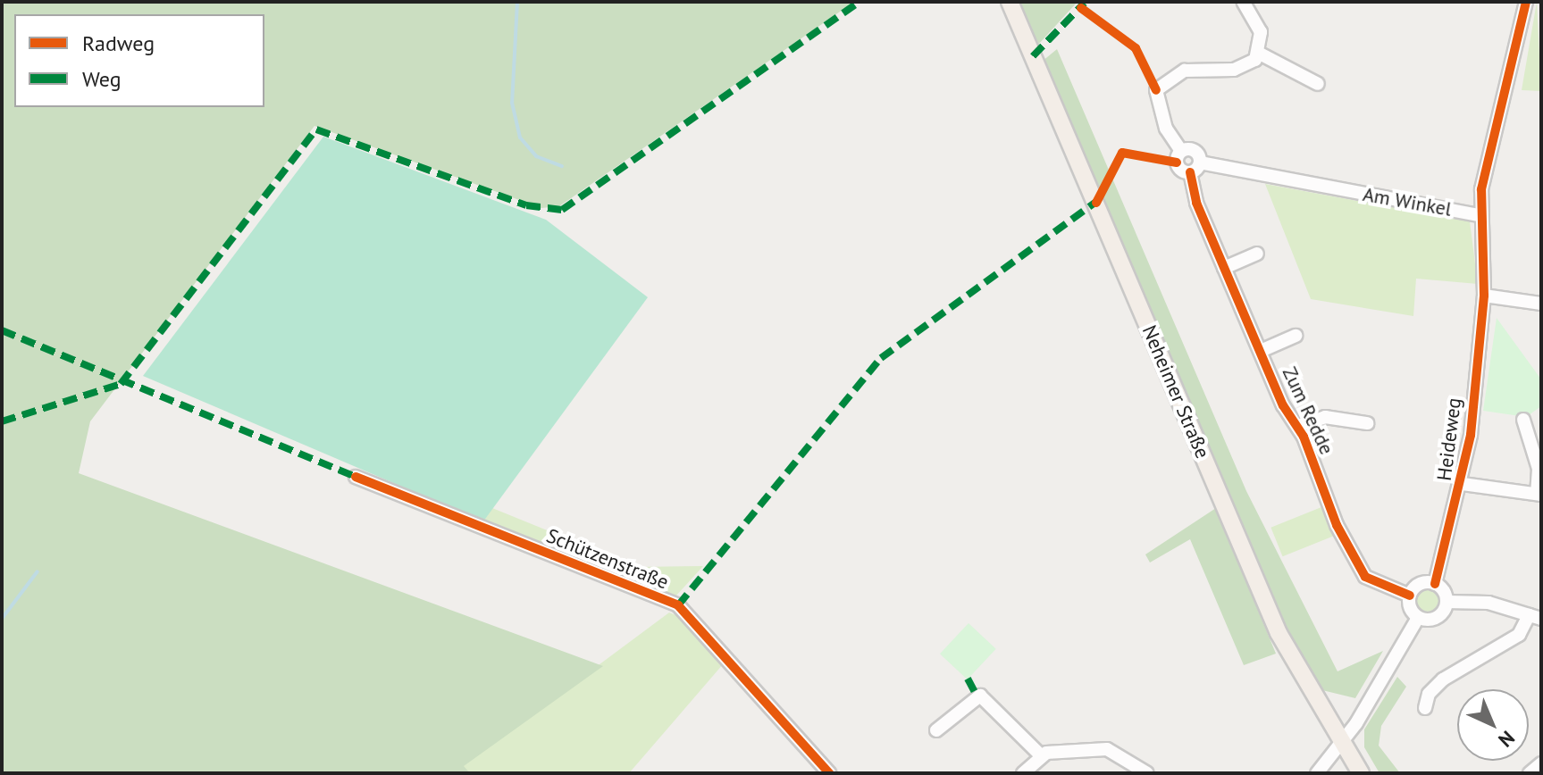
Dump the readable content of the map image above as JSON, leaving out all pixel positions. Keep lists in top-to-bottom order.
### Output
{
  "streets": {
    "main road": ["Neheimer Straße"],
    "street": [
      "Am Winkel",
      "Zum Redde",
      "Heideweg",
      "Schützenstraße"
    ]
  },
  "crossings": [
    ["Am Winkel", "Zum Redde"],
    ["Am Winkel", "Heideweg"],
    ["Zum Redde", "Heideweg"]
  ],
  "legend": ["Radweg", "Weg"],
  "north": "bottom right"
}
